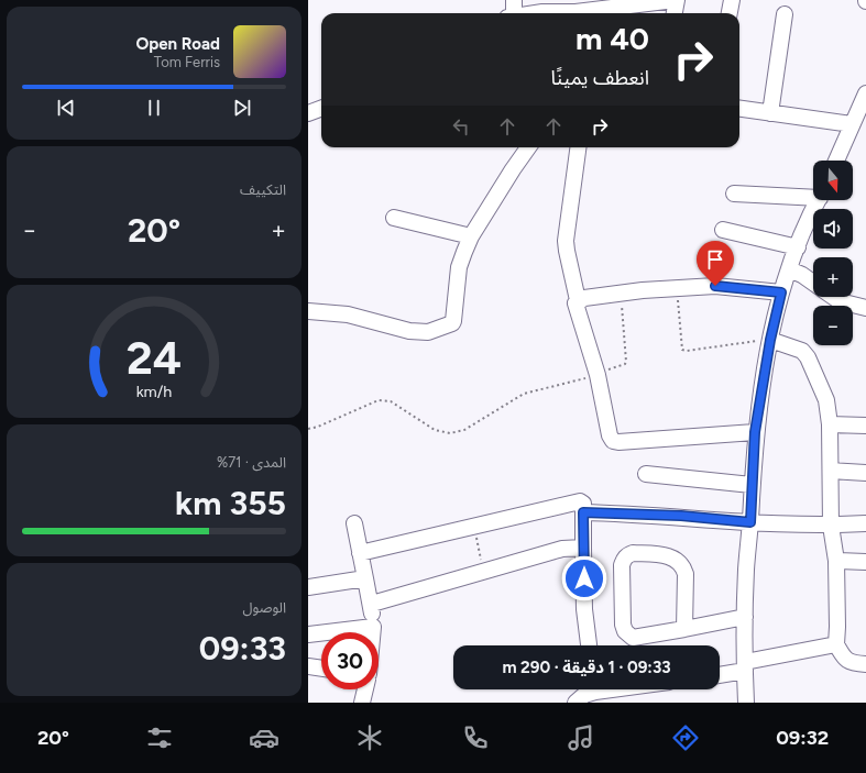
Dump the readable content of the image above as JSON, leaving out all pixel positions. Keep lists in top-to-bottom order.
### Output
{
  "north": "bottom",
  "page": {
    "turn": ["40 m", "انعطف يمينًا"],
    "song": ["Open Road", "Tom Ferris"],
    "tile": [
      "التكييف",
      ["المدى · 71%", "355 km"],
      ["الوصول", "09:33"]
    ],
    "map_buttons": ["+", "−"],
    "heat": ["−", "20°", "+"],
    "limit": "30",
    "trip": "09:33 · 1 دقيقة · 290 m",
    "tabs": ["09:32", "20°"],
    "gauge": ["24", "km/h"]
  }
}
